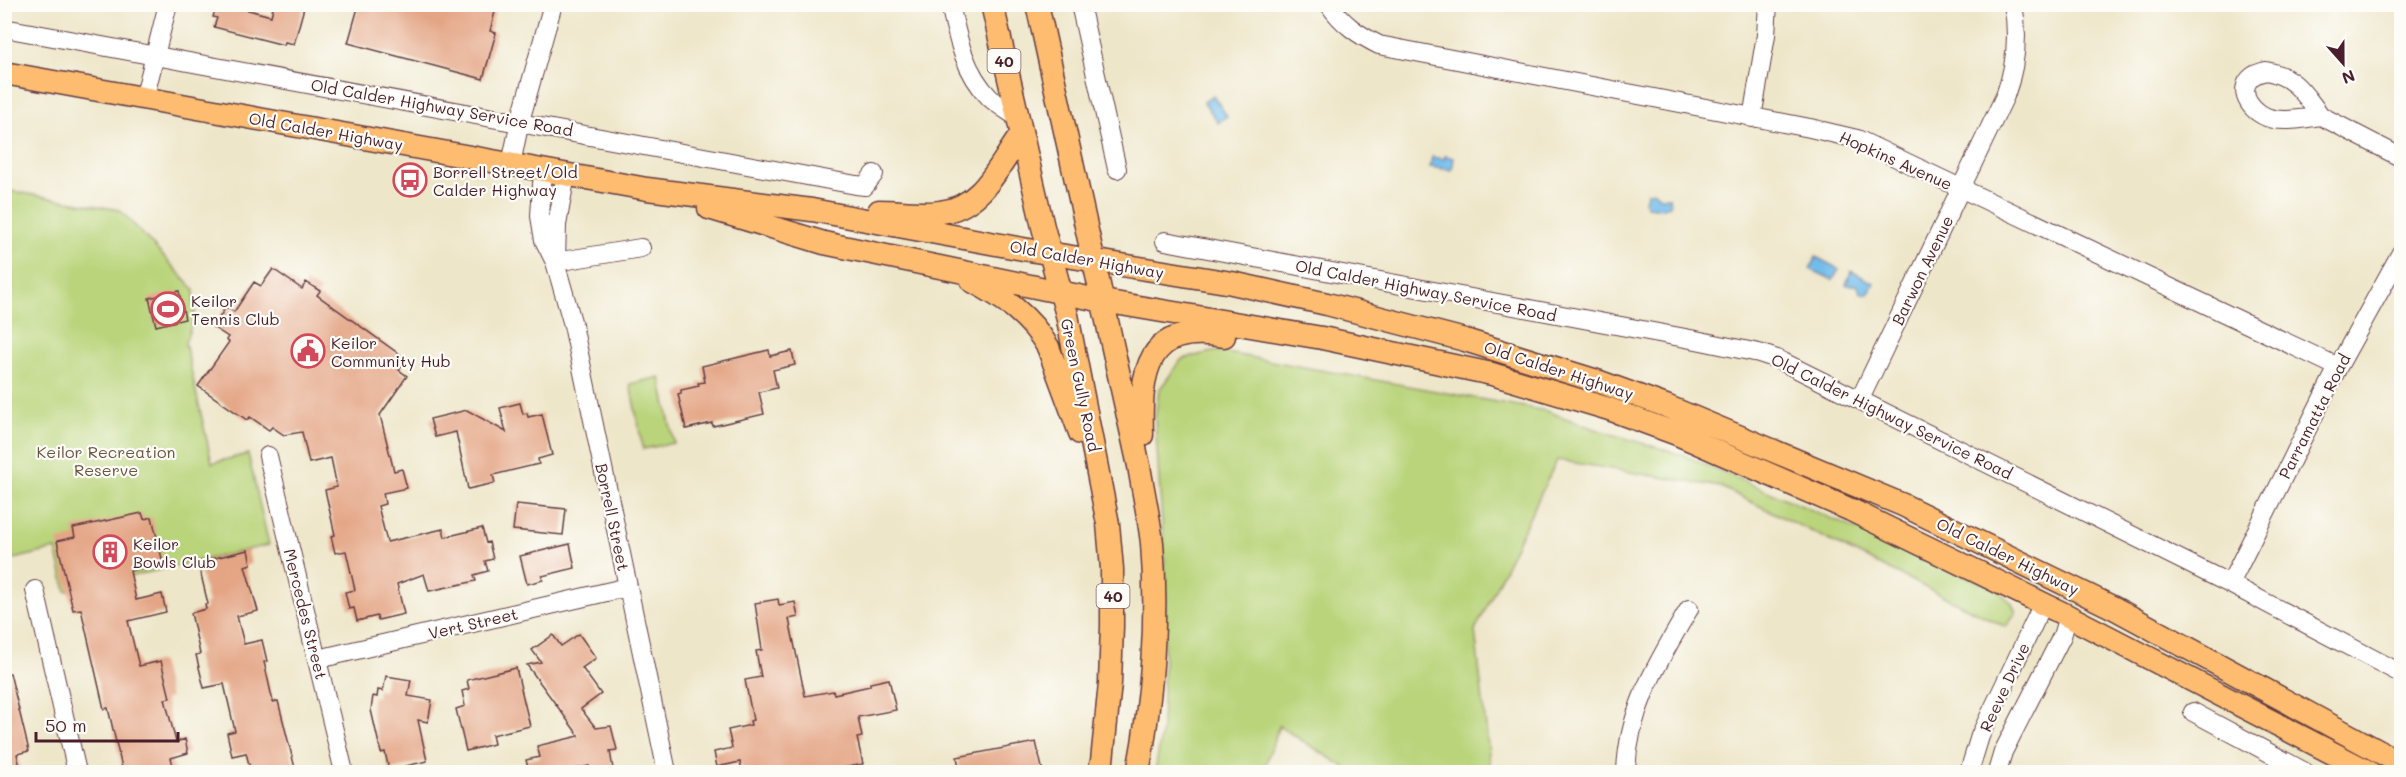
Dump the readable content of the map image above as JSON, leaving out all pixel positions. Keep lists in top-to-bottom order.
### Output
{
  "streets": {
    "main road": ["40", "Old Calder Highway", "Green Gully Road"],
    "street": [
      "Old Calder Highway Service Road",
      "Hopkins Avenue",
      "Barwon Avenue",
      "Parramatta Road",
      "Borrell Street",
      "Mercedes Street",
      "Vert Street",
      "Reeve Drive"
    ]
  },
  "crossings": [
    ["40", "Old Calder Highway"],
    ["Old Calder Highway Service Road", "Barwon Avenue"],
    ["Old Calder Highway Service Road", "Parramatta Road"],
    ["Old Calder Highway", "Green Gully Road"],
    ["Old Calder Highway", "Borrell Street"],
    ["Old Calder Highway", "Reeve Drive"],
    ["Hopkins Avenue", "Barwon Avenue"],
    ["Hopkins Avenue", "Parramatta Road"],
    ["Borrell Street", "Vert Street"],
    ["Mercedes Street", "Vert Street"]
  ],
  "parks": ["Keilor Recreation Reserve"],
  "places": {
    "bus stop": ["Borrell Street/Old Calder Highway"],
    "sports": ["Keilor Tennis Club"],
    "public building": ["Keilor Community Hub"],
    "building": ["Keilor Bowls Club"]
  },
  "scale_bar": "50 m",
  "north": "bottom"
}
